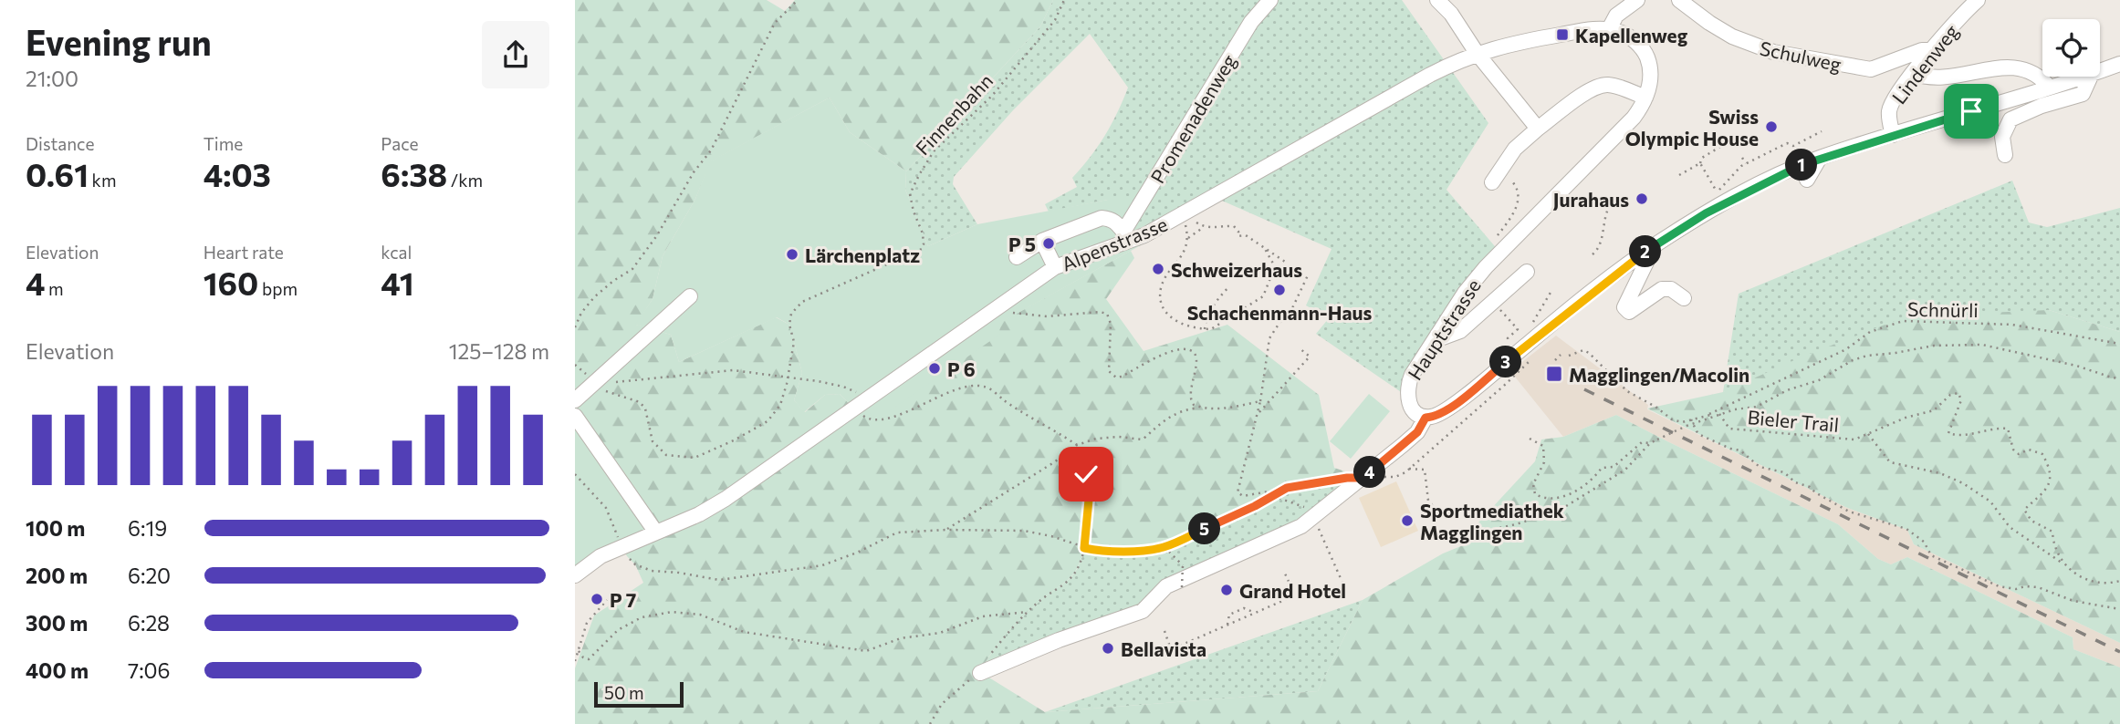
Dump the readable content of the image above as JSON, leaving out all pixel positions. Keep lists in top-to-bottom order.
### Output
{
  "streets": {
    "street": [
      "Schulweg",
      "Lindenweg",
      "Promenadenweg",
      "Alpenstrasse",
      "Hauptstrasse"
    ],
    "path": ["Finnenbahn", "Schnürli", "Bieler Trail"]
  },
  "crossings": [
    ["Schulweg", "Lindenweg"],
    ["Promenadenweg", "Alpenstrasse"],
    ["Alpenstrasse", "Hauptstrasse"]
  ],
  "places": {
    "transit": ["Kapellenweg", "Magglingen/Macolin"],
    "other": [
      "Swiss Olympic House",
      "Jurahaus",
      "P 5",
      "Lärchenplatz",
      "Schweizerhaus",
      "Schachenmann-Haus",
      "P 6",
      "Sportmediathek Magglingen",
      "Grand Hotel",
      "P 7",
      "Bellavista"
    ]
  },
  "scale_bar": "50 m",
  "page": {
    "heading": ["Evening run", "21:00"],
    "stats": [
      ["Distance", "0.61 km"],
      ["Time", "4:03"],
      ["Pace", "6:38 /km"],
      ["Elevation", "4 m"],
      ["Heart rate", "160 bpm"],
      ["kcal", "41"]
    ],
    "pins": [
      "1",
      "2",
      "3",
      "4",
      "5"
    ],
    "chart": ["Elevation", "125–128 m"],
    "list": [
      {
        "name": "100 m",
        "note": "6:19"
      },
      {
        "name": "200 m",
        "note": "6:20"
      },
      {
        "name": "300 m",
        "note": "6:28"
      },
      {
        "name": "400 m",
        "note": "7:06"
      }
    ],
    "scale": "50 m"
  }
}
